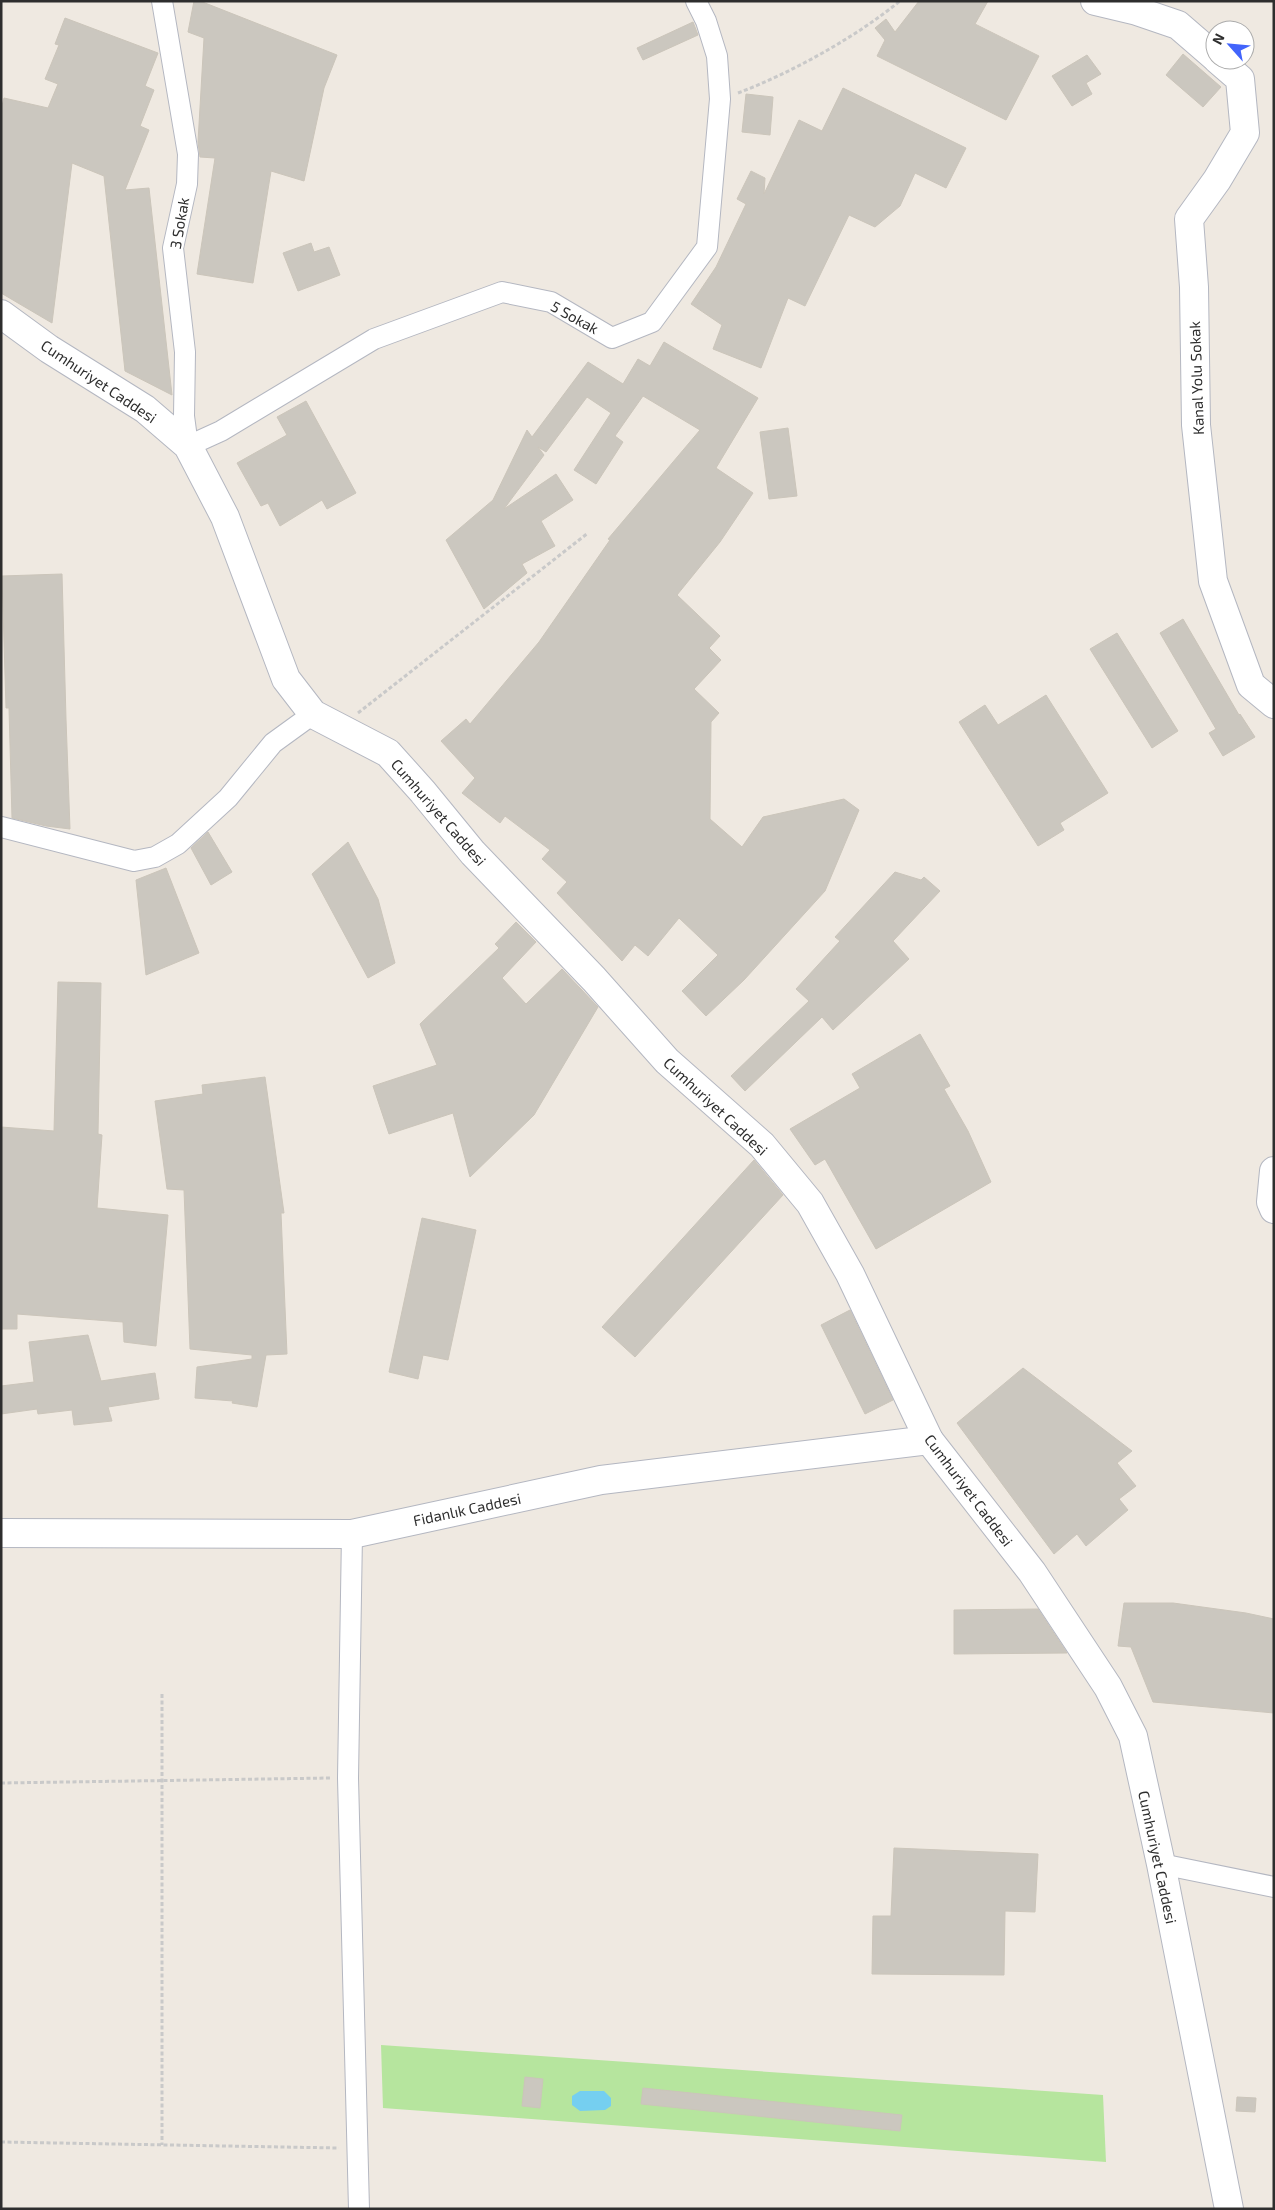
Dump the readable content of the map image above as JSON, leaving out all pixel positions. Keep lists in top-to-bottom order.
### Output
{
  "streets": {
    "street": [
      "3 Sokak",
      "5 Sokak",
      "Kanal Yolu Sokak",
      "Cumhuriyet Caddesi",
      "Fidanlık Caddesi"
    ]
  },
  "crossings": [
    ["3 Sokak", "5 Sokak"],
    ["3 Sokak", "Cumhuriyet Caddesi"],
    ["5 Sokak", "Cumhuriyet Caddesi"],
    ["Cumhuriyet Caddesi", "Fidanlık Caddesi"]
  ],
  "north": "top left"
}
